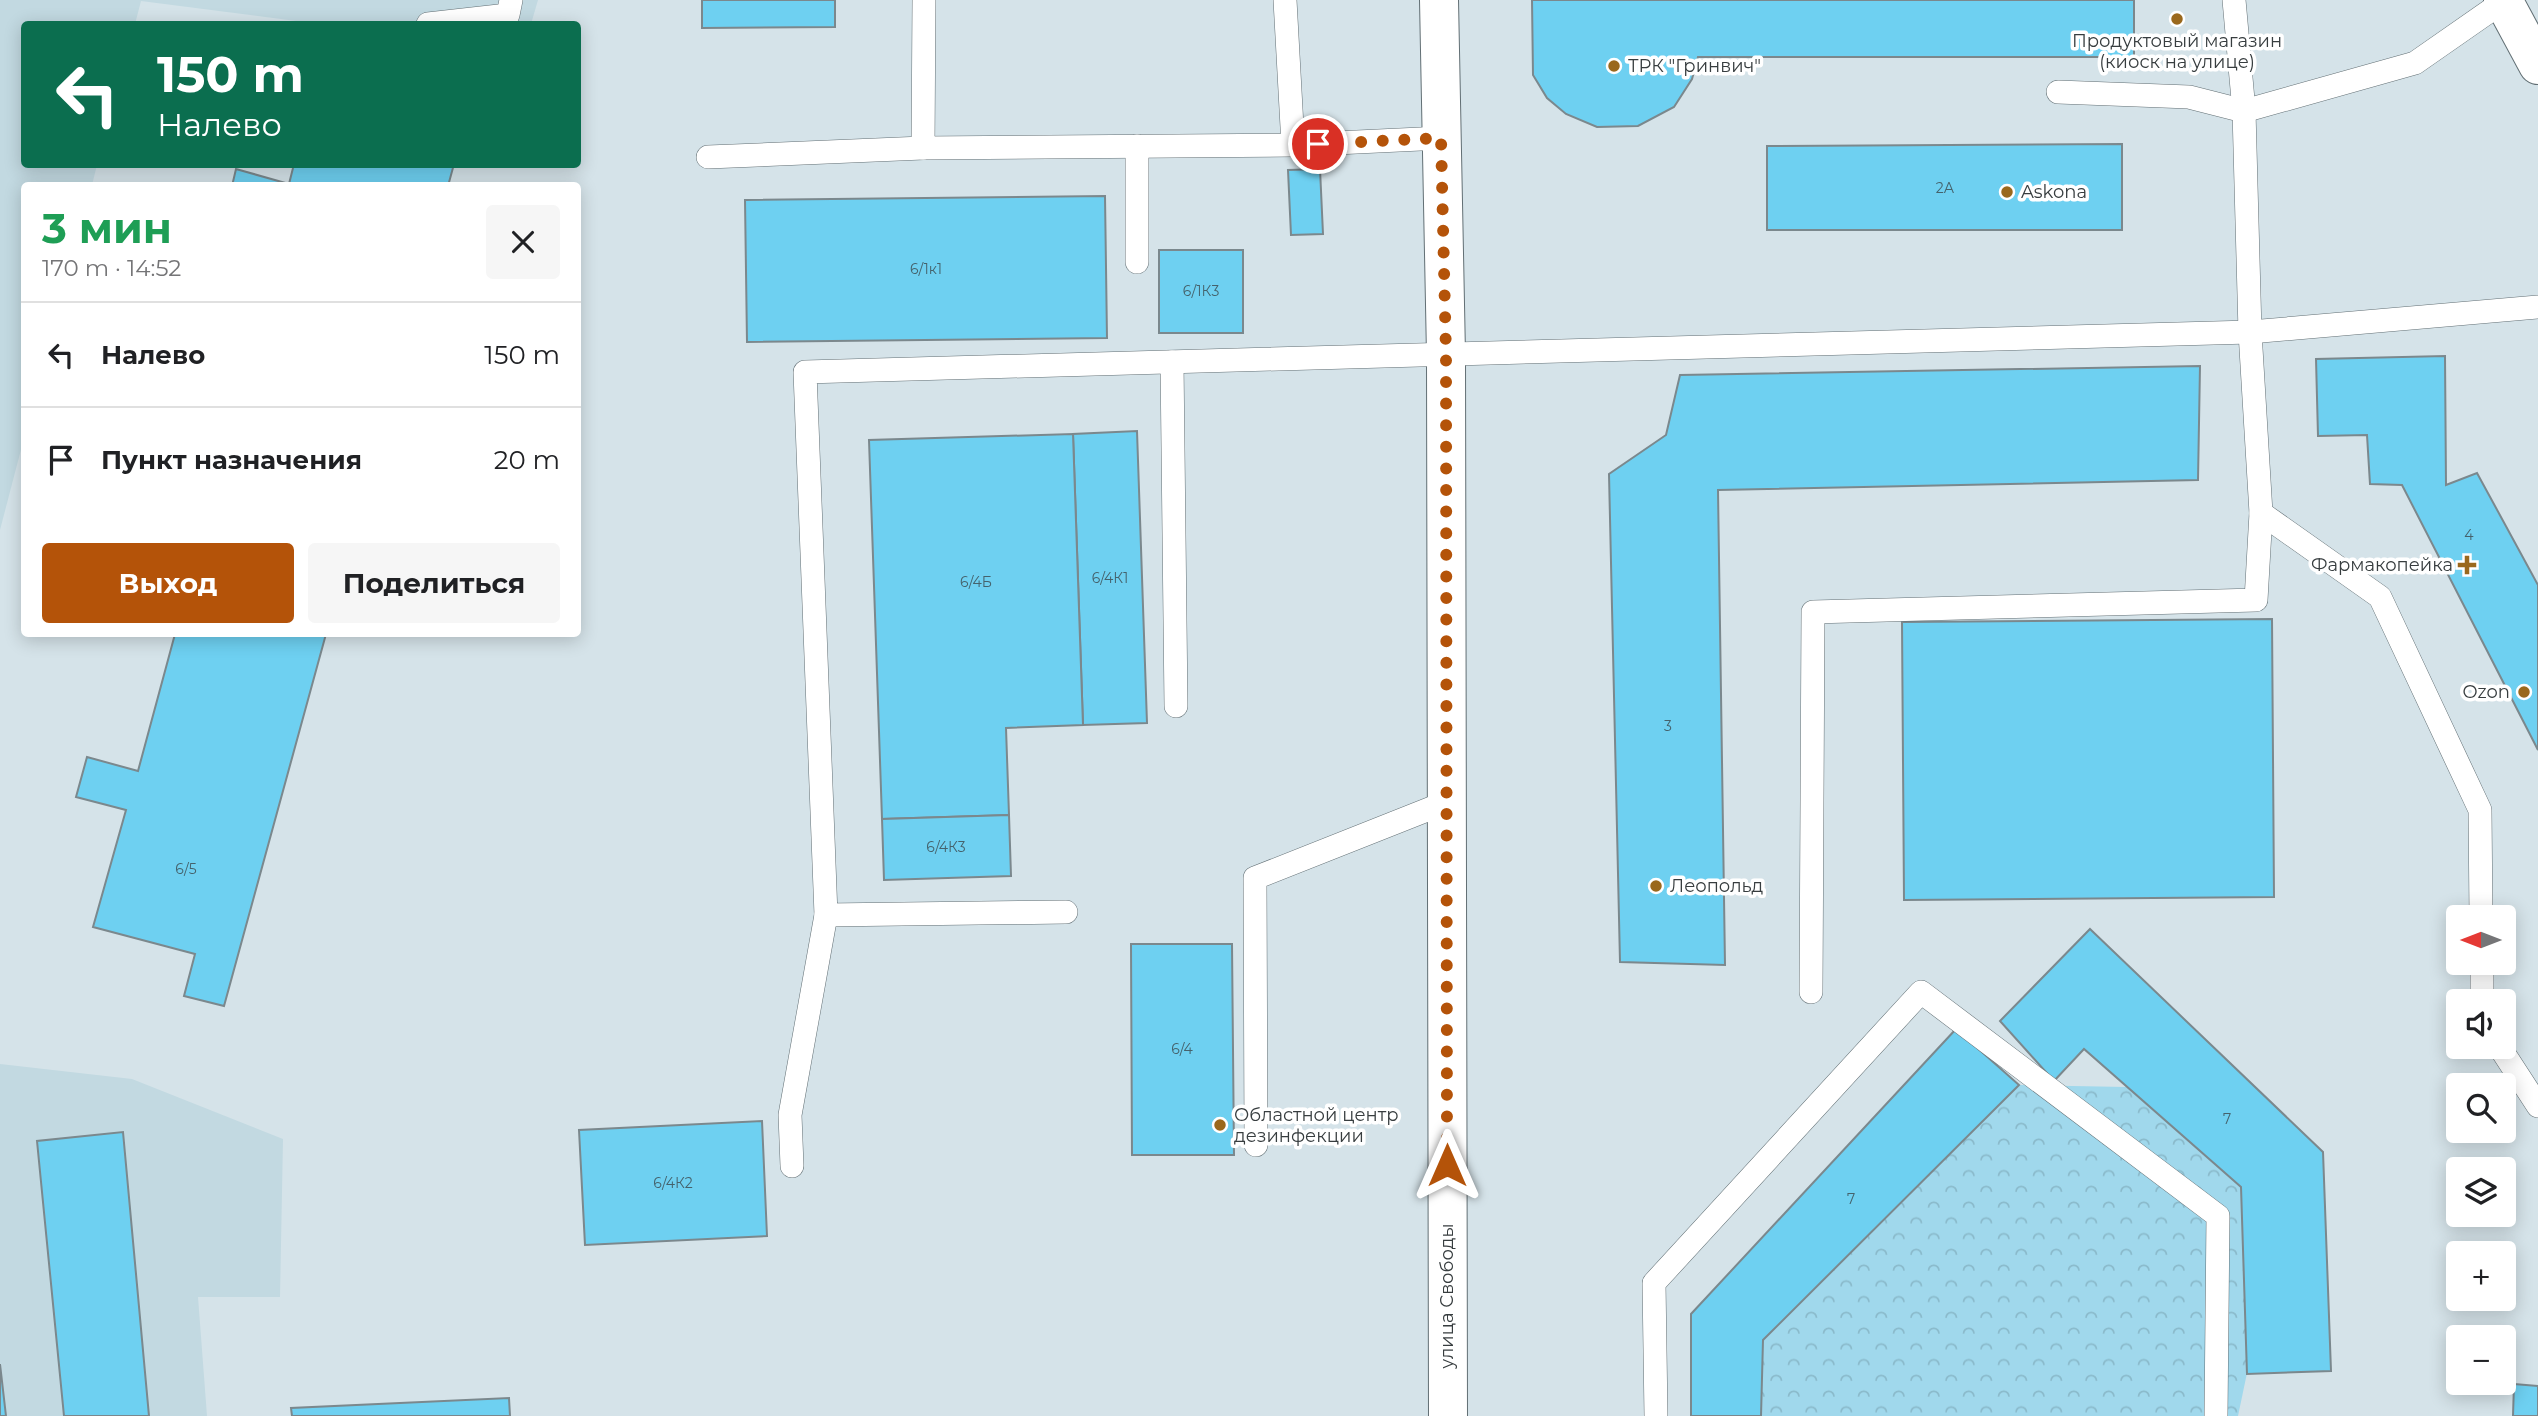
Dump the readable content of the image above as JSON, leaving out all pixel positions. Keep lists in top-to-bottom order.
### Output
{
  "streets": {
    "street": ["улица Свободы"]
  },
  "places": {
    "other": [
      "Продуктовый магазин (киоск на улице)",
      "ТРК \"Гринвич\"",
      "Askona",
      "Ozon",
      "Леопольд",
      "Областной центр дезинфекции"
    ],
    "health": ["Фармакопейка"]
  },
  "house_numbers": [
    "2А",
    "6/1к1",
    "6/1К3",
    "4",
    "6/4К1",
    "6/4Б",
    "3",
    "6/4К3",
    "6/5",
    "6/4",
    "7",
    "6/4К2",
    "7"
  ],
  "north": "left",
  "page": {
    "turn": ["150 m", "Налево"],
    "heading": ["3 мин", "170 m · 14:52"],
    "list": [
      {
        "name": "Налево",
        "value": "150 m"
      },
      {
        "name": "Пункт назначения",
        "value": "20 m"
      }
    ],
    "buttons": ["Выход", "Поделиться"],
    "map_buttons": ["+", "−"]
  }
}
